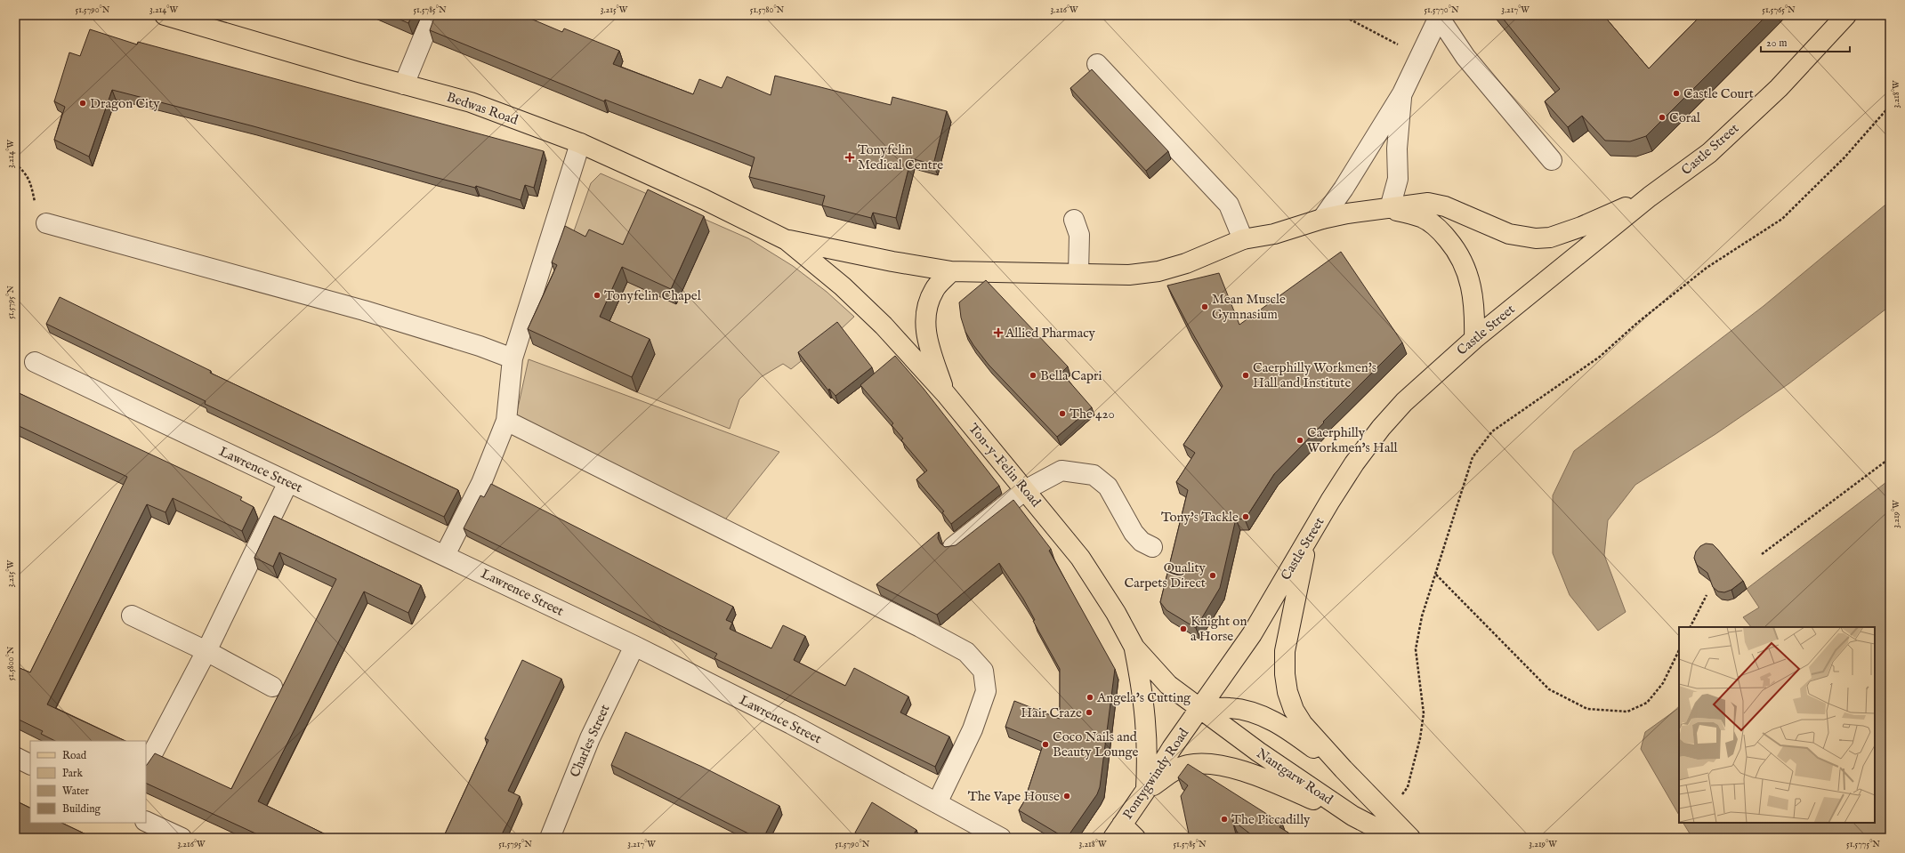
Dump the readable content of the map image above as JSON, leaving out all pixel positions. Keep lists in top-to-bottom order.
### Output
{
  "streets": {
    "main road": [
      "Bedwas Road",
      "Castle Street",
      "Ton-y-Felin Road",
      "Pontygwindy Road",
      "Nantgarw Road"
    ],
    "street": ["Lawrence Street", "Charles Street"]
  },
  "crossings": [
    ["Bedwas Road", "Ton-y-Felin Road"],
    ["Castle Street", "Ton-y-Felin Road"],
    ["Castle Street", "Pontygwindy Road"],
    ["Castle Street", "Nantgarw Road"],
    ["Ton-y-Felin Road", "Pontygwindy Road"],
    ["Ton-y-Felin Road", "Nantgarw Road"],
    ["Lawrence Street", "Charles Street"],
    ["Pontygwindy Road", "Nantgarw Road"]
  ],
  "places": {
    "other": [
      "Castle Court",
      "Dragon City",
      "Coral",
      "Tonyfelin Chapel",
      "Mean Muscle Gymnasium",
      "Bella Capri",
      "Caerphilly Workmen's Hall and Institute",
      "The 420",
      "Caerphilly Workmen's Hall",
      "Tony's Tackle",
      "Quality Carpets Direct",
      "Knight on a Horse",
      "Angela's Cutting",
      "Hair Craze",
      "Coco Nails and Beauty Lounge",
      "The Vape House",
      "The Piccadilly"
    ],
    "health": ["Tonyfelin Medical Centre", "Allied Pharmacy"]
  },
  "legend": [
    "Road",
    "Park",
    "Water",
    "Building"
  ],
  "scale_bar": "20 m",
  "coordinates": [
    "51.5790°N",
    "3.214°W",
    "51.5785°N",
    "3.215°W",
    "51.5780°N",
    "3.216°W",
    "51.5770°N",
    "3.217°W",
    "51.5765°N",
    "3.218°W",
    "51.5795°N",
    "3.219°W",
    "51.5800°N",
    "51.5775°N"
  ]
}
